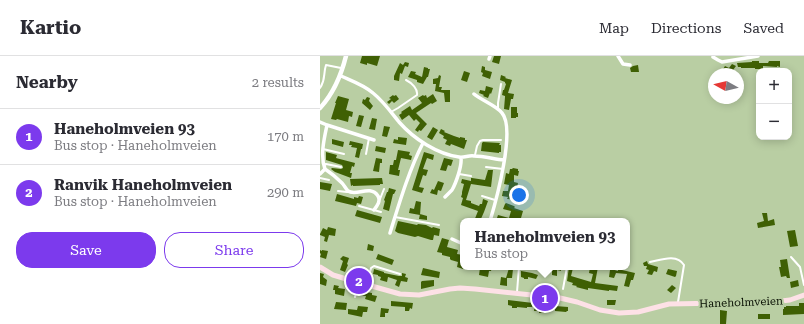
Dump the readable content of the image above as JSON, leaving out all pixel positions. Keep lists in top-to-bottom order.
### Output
{
  "streets": {
    "main road": ["Haneholmveien"]
  },
  "north": "left",
  "page": {
    "header": "Kartio",
    "nav": ["Map", "Directions", "Saved"],
    "heading": ["Nearby", "2 results"],
    "map_buttons": ["+", "−"],
    "list": [
      {
        "mark": "1",
        "name": "Haneholmveien 93",
        "note": "Bus stop · Haneholmveien",
        "value": "170 m"
      },
      {
        "mark": "2",
        "name": "Ranvik Haneholmveien",
        "note": "Bus stop · Haneholmveien",
        "value": "290 m"
      }
    ],
    "popup": ["Haneholmveien 93", "Bus stop"],
    "buttons": ["Save", "Share"],
    "pins": ["2", "1"]
  }
}
